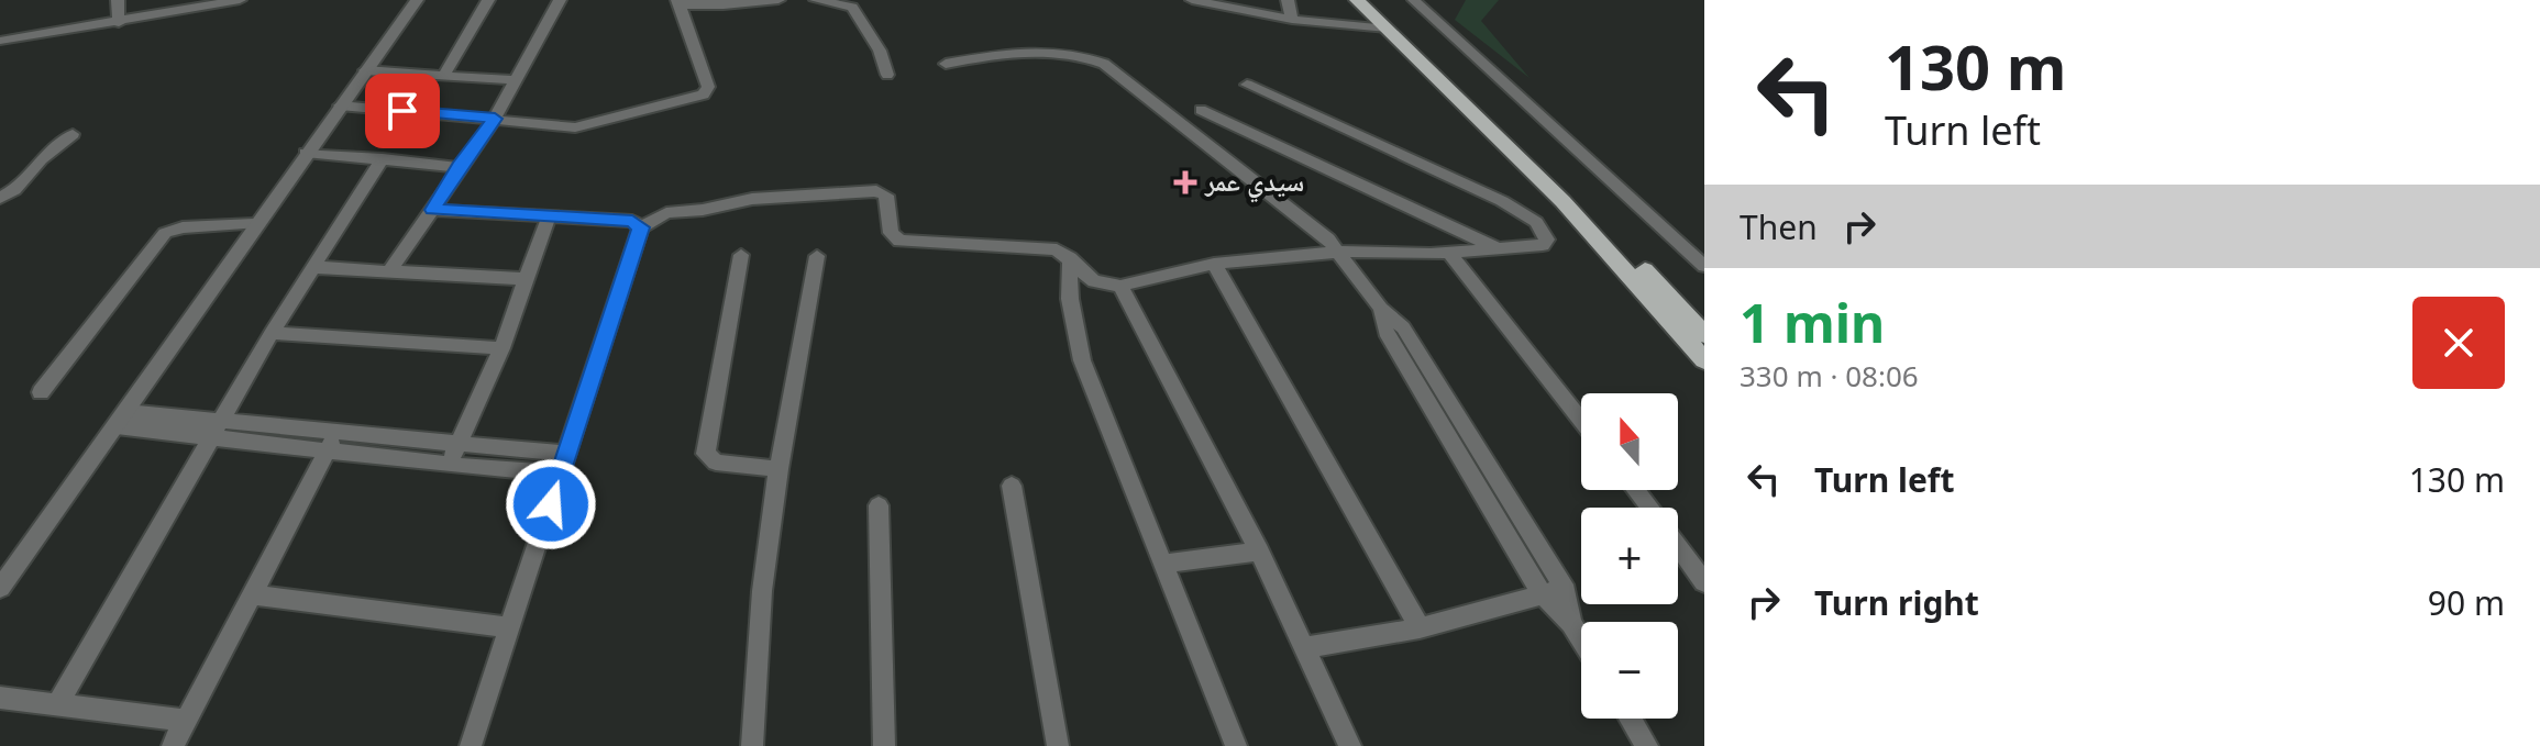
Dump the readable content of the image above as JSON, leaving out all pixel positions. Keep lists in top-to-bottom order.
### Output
{
  "places": {
    "health": ["سيدي عمر"]
  },
  "north": "top",
  "page": {
    "turn": ["130 m", "Turn left"],
    "then": "Then",
    "heading": ["1 min", "330 m · 08:06"],
    "map_buttons": ["+", "−"],
    "list": [
      {
        "name": "Turn left",
        "value": "130 m"
      },
      {
        "name": "Turn right",
        "value": "90 m"
      }
    ]
  }
}
